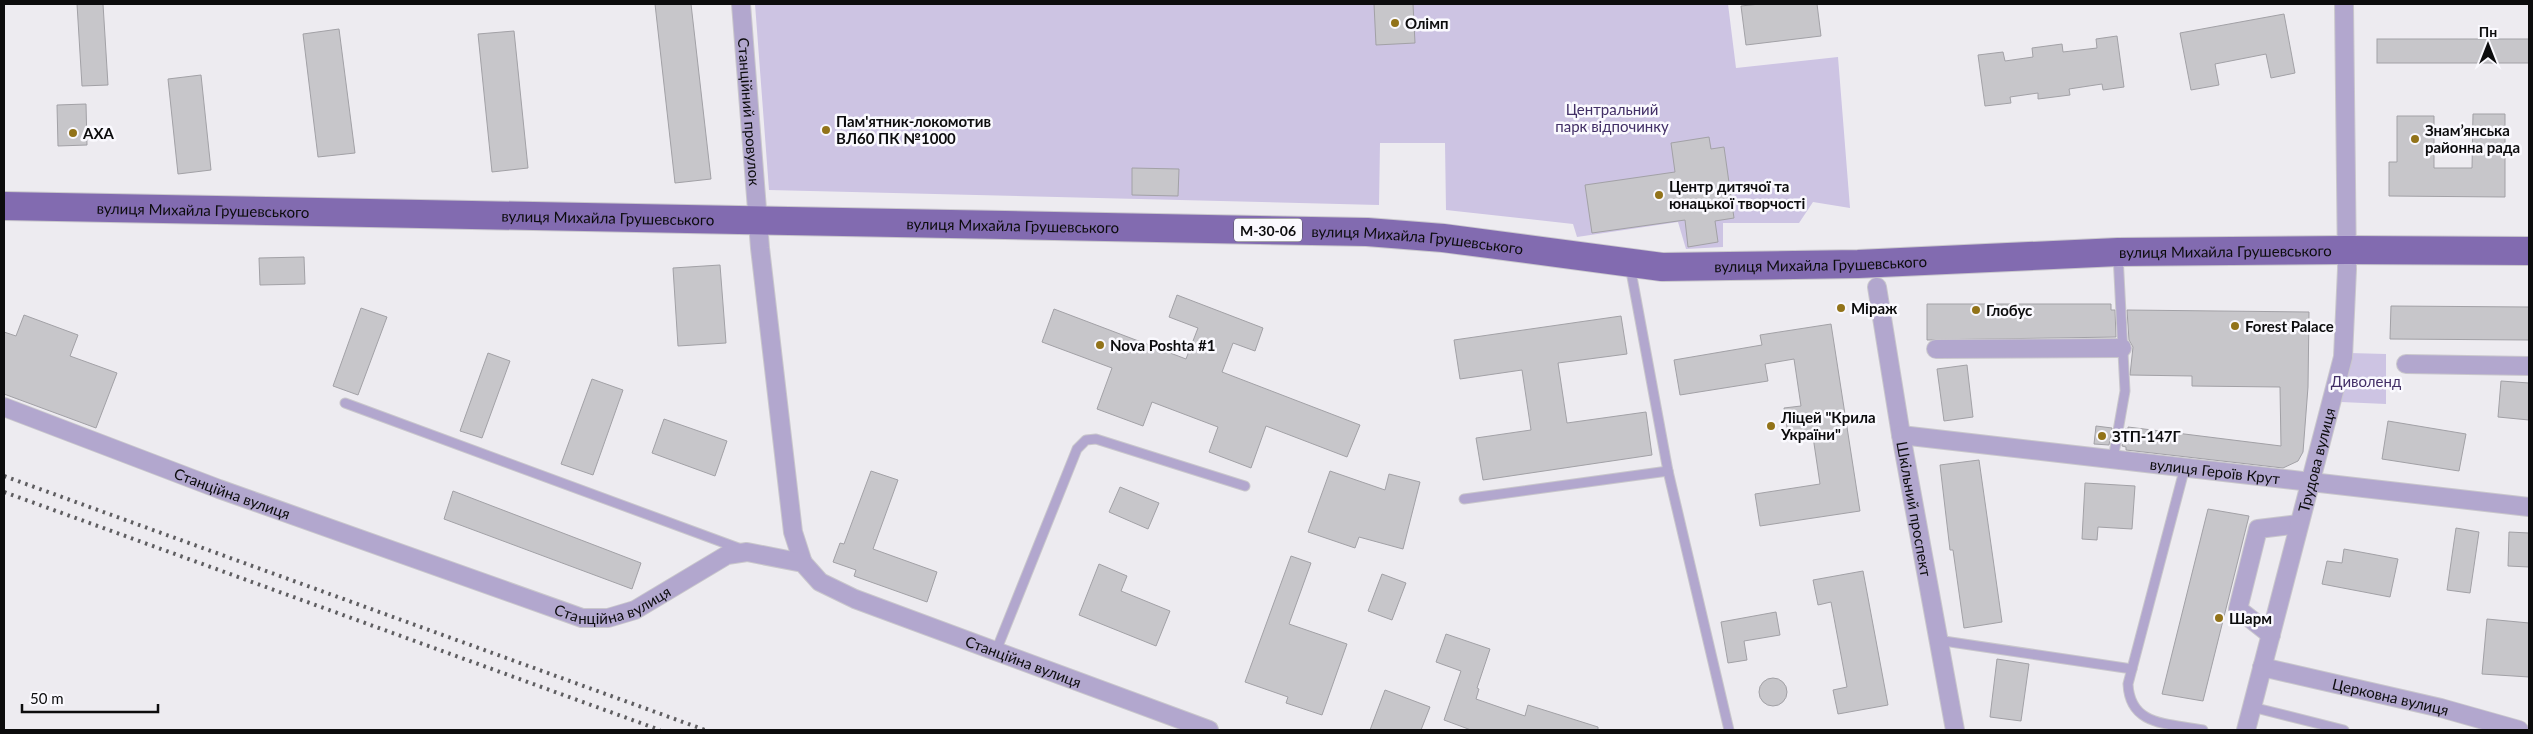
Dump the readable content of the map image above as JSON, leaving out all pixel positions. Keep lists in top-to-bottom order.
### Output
{
  "streets": {
    "main road": ["вулиця Михайла Грушевського", "М-30-06"],
    "street": [
      "Станційний провулок",
      "Трудова вулиця",
      "вулиця Героїв Крут",
      "Станційна вулиця",
      "Шкільний проспект",
      "Церковна вулиця"
    ]
  },
  "crossings": [
    ["Станційний провулок", "вулиця Михайла Грушевського"],
    ["Станційний провулок", "Станційна вулиця"],
    ["вулиця Михайла Грушевського", "Трудова вулиця"],
    ["Трудова вулиця", "вулиця Героїв Крут"],
    ["Трудова вулиця", "Церковна вулиця"],
    ["вулиця Героїв Крут", "Шкільний проспект"]
  ],
  "parks": ["Центральний парк відпочинку", "Диволенд"],
  "places": [
    "Олімп",
    "Пам'ятник-локомотив ВЛ60 ПК №1000",
    "AXA",
    "Знам’янська районна рада",
    "Центр дитячої та юнацької творчості",
    "Міраж",
    "Глобус",
    "Forest Palace",
    "Nova Poshta #1",
    "Ліцей \"Крила України\"",
    "ЗТП-147Г",
    "Шарм"
  ],
  "scale_bar": "50 m",
  "north": "top"
}
